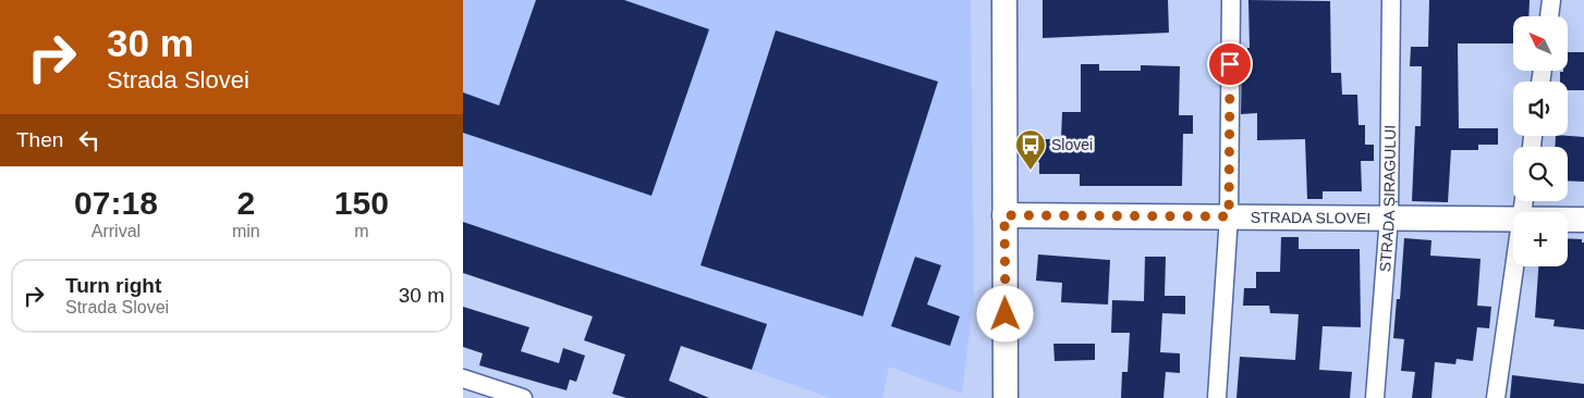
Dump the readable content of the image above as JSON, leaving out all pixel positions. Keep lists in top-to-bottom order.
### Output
{
  "streets": {
    "street": ["STRADA ȘIRAGULUI", "STRADA SLOVEI"]
  },
  "crossings": [
    ["STRADA ȘIRAGULUI", "STRADA SLOVEI"]
  ],
  "places": {
    "bus stop": ["Slovei"]
  },
  "north": "top left",
  "page": {
    "turn": ["30 m", "Strada Slovei"],
    "map_buttons": "+",
    "then": "Then",
    "eta": [
      "07:18",
      "Arrival",
      "2",
      "min",
      "150",
      "m"
    ],
    "list": [
      {
        "name": "Turn right",
        "note": "Strada Slovei",
        "value": "30 m"
      }
    ]
  }
}
